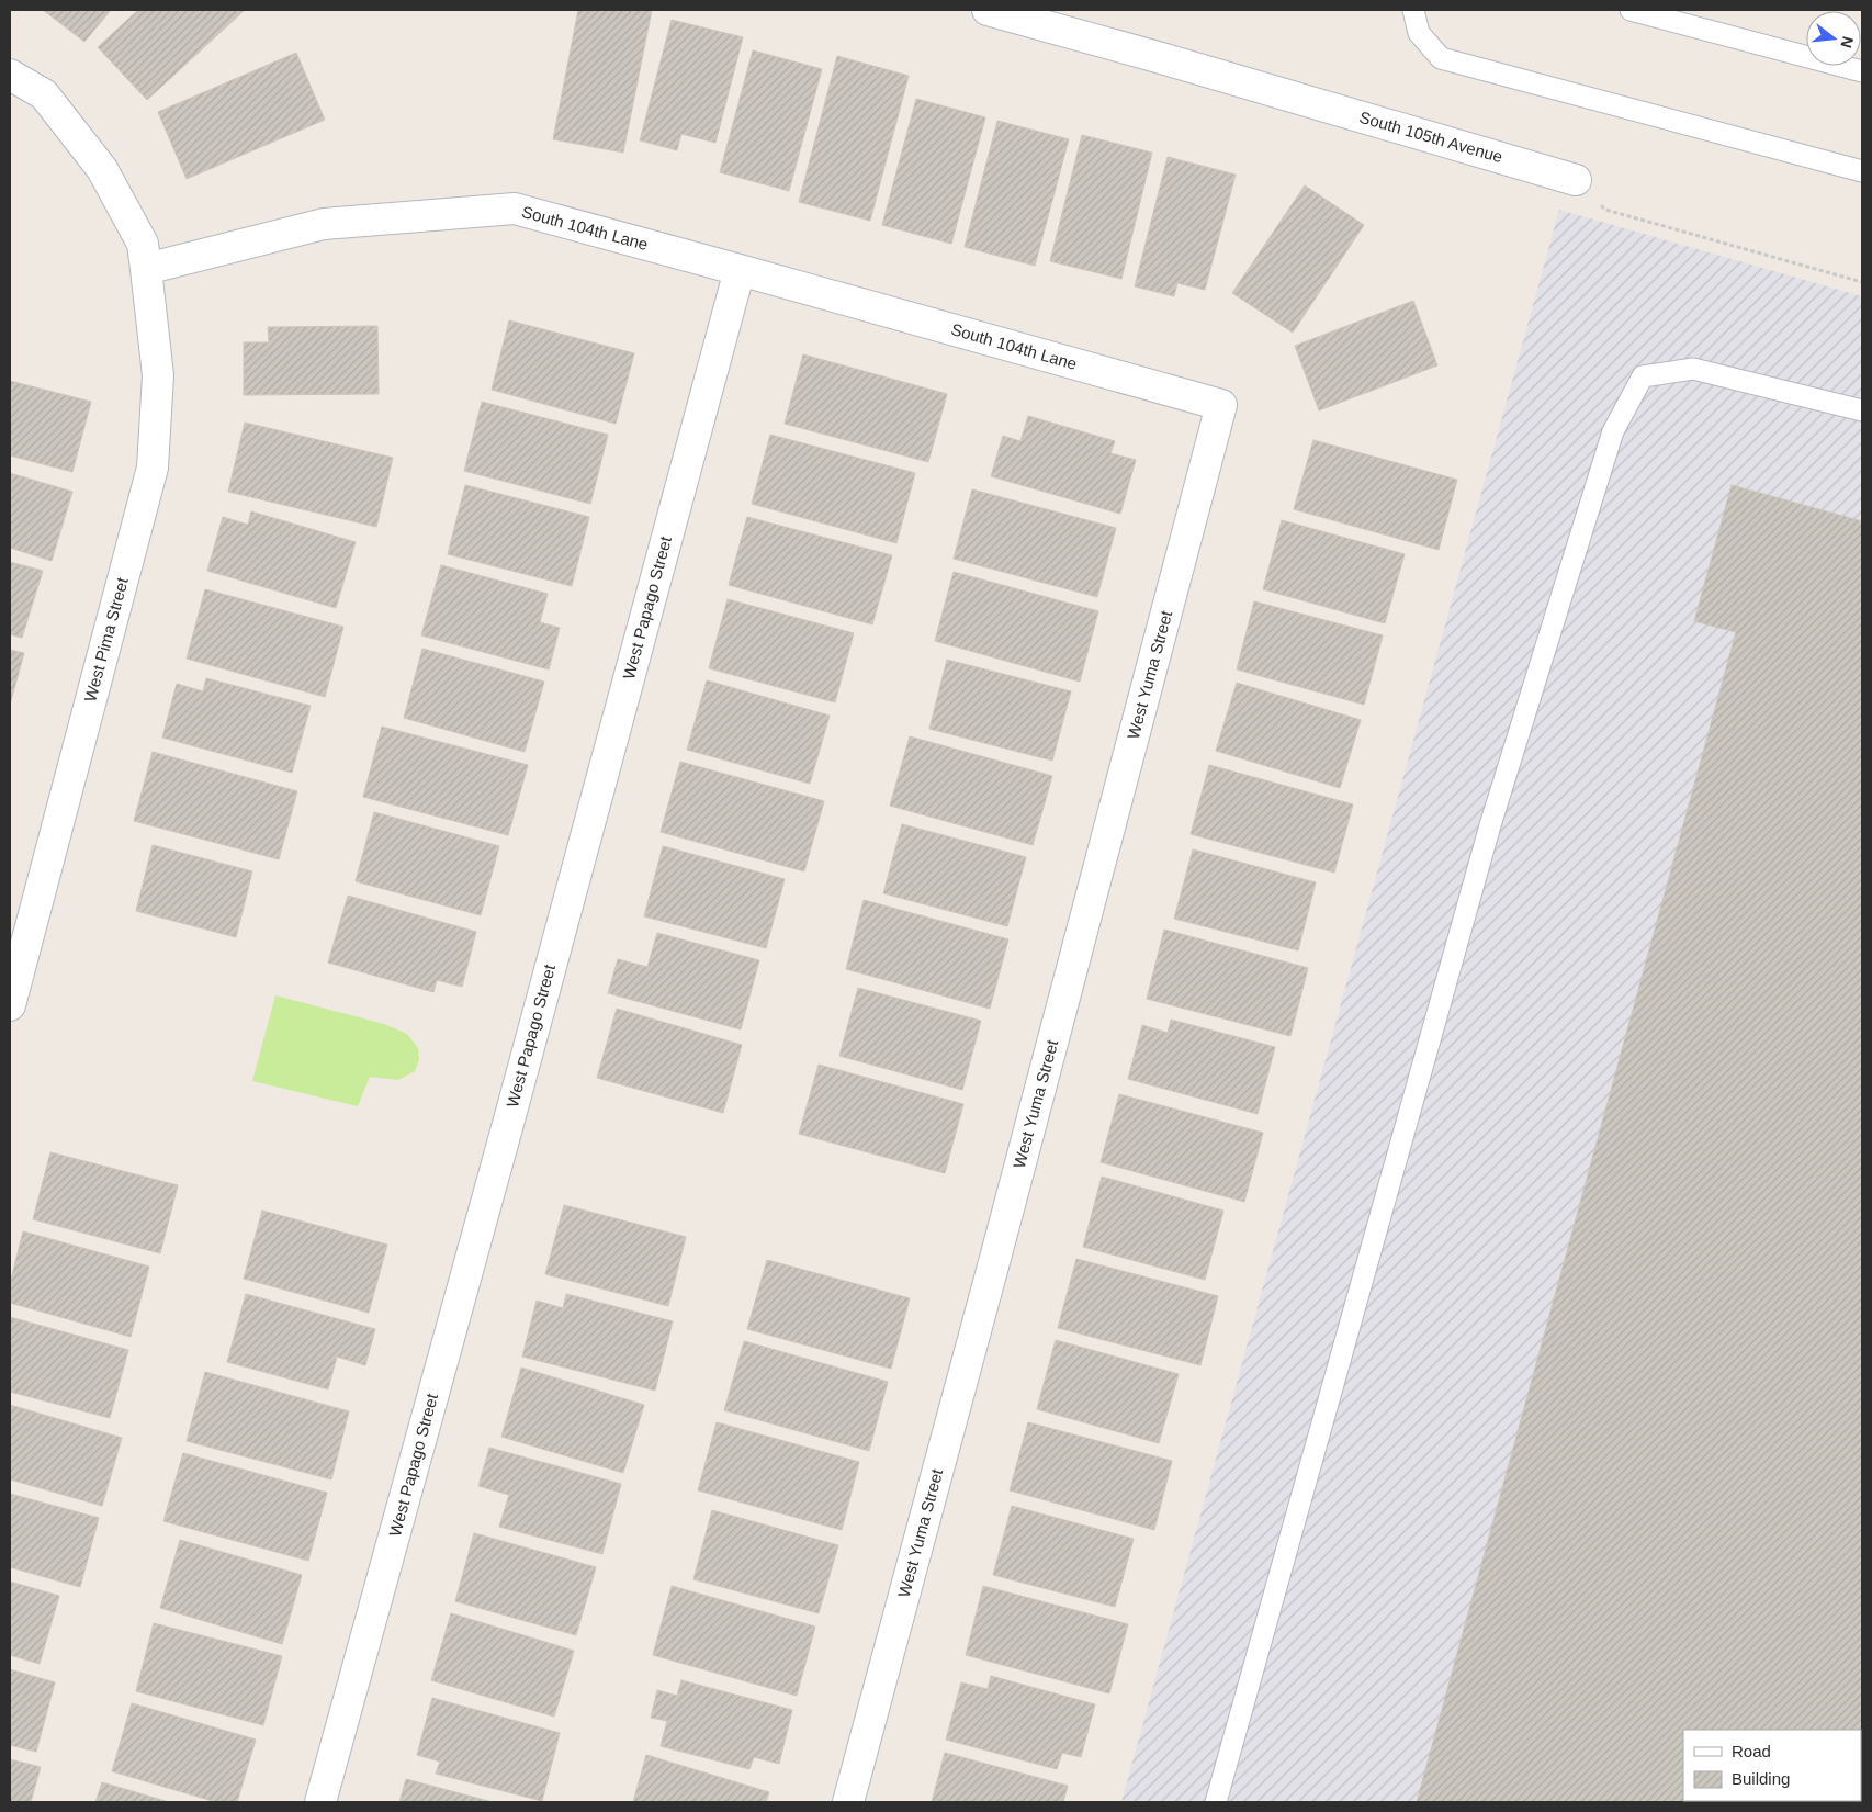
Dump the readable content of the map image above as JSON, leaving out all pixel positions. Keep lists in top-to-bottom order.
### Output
{
  "streets": {
    "street": [
      "South 105th Avenue",
      "South 104th Lane",
      "West Papago Street",
      "West Pima Street",
      "West Yuma Street"
    ]
  },
  "crossings": [
    ["South 104th Lane", "West Papago Street"],
    ["South 104th Lane", "West Pima Street"],
    ["South 104th Lane", "West Yuma Street"]
  ],
  "legend": ["Road", "Building"],
  "north": "right"
}
